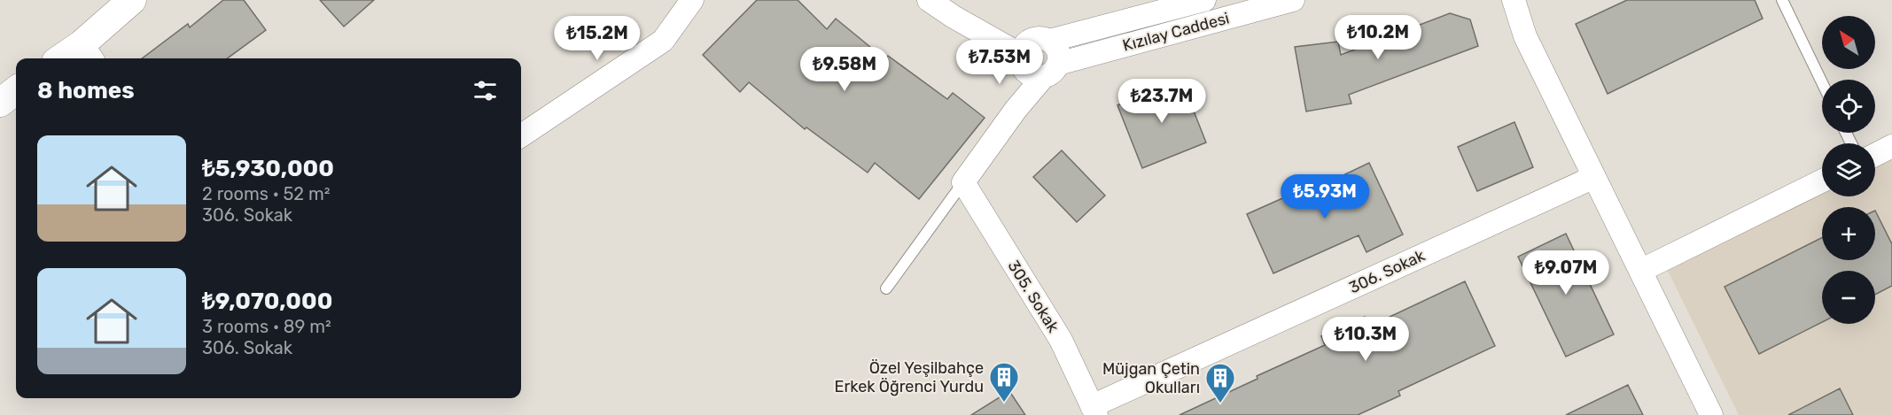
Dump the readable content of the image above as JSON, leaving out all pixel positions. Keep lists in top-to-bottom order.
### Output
{
  "streets": {
    "street": ["Kızılay Caddesi", "306. Sokak", "305. Sokak"]
  },
  "crossings": [
    ["306. Sokak", "305. Sokak"]
  ],
  "places": {
    "building": ["Özel Yeşilbahçe Erkek Öğrenci Yurdu", "Müjgan Çetin Okulları"]
  },
  "north": "top left",
  "page": {
    "price": [
      "₺10.2M",
      "₺15.2M",
      "₺7.53M",
      "₺9.58M",
      "₺23.7M",
      "₺5.93M",
      "₺9.07M",
      "₺10.3M"
    ],
    "map_buttons": ["+", "−"],
    "heading": "8 homes",
    "list": [
      {
        "name": "₺5,930,000",
        "note": "2 rooms · 52 m² · 306. Sokak"
      },
      {
        "name": "₺9,070,000",
        "note": "3 rooms · 89 m² · 306. Sokak"
      }
    ]
  }
}
